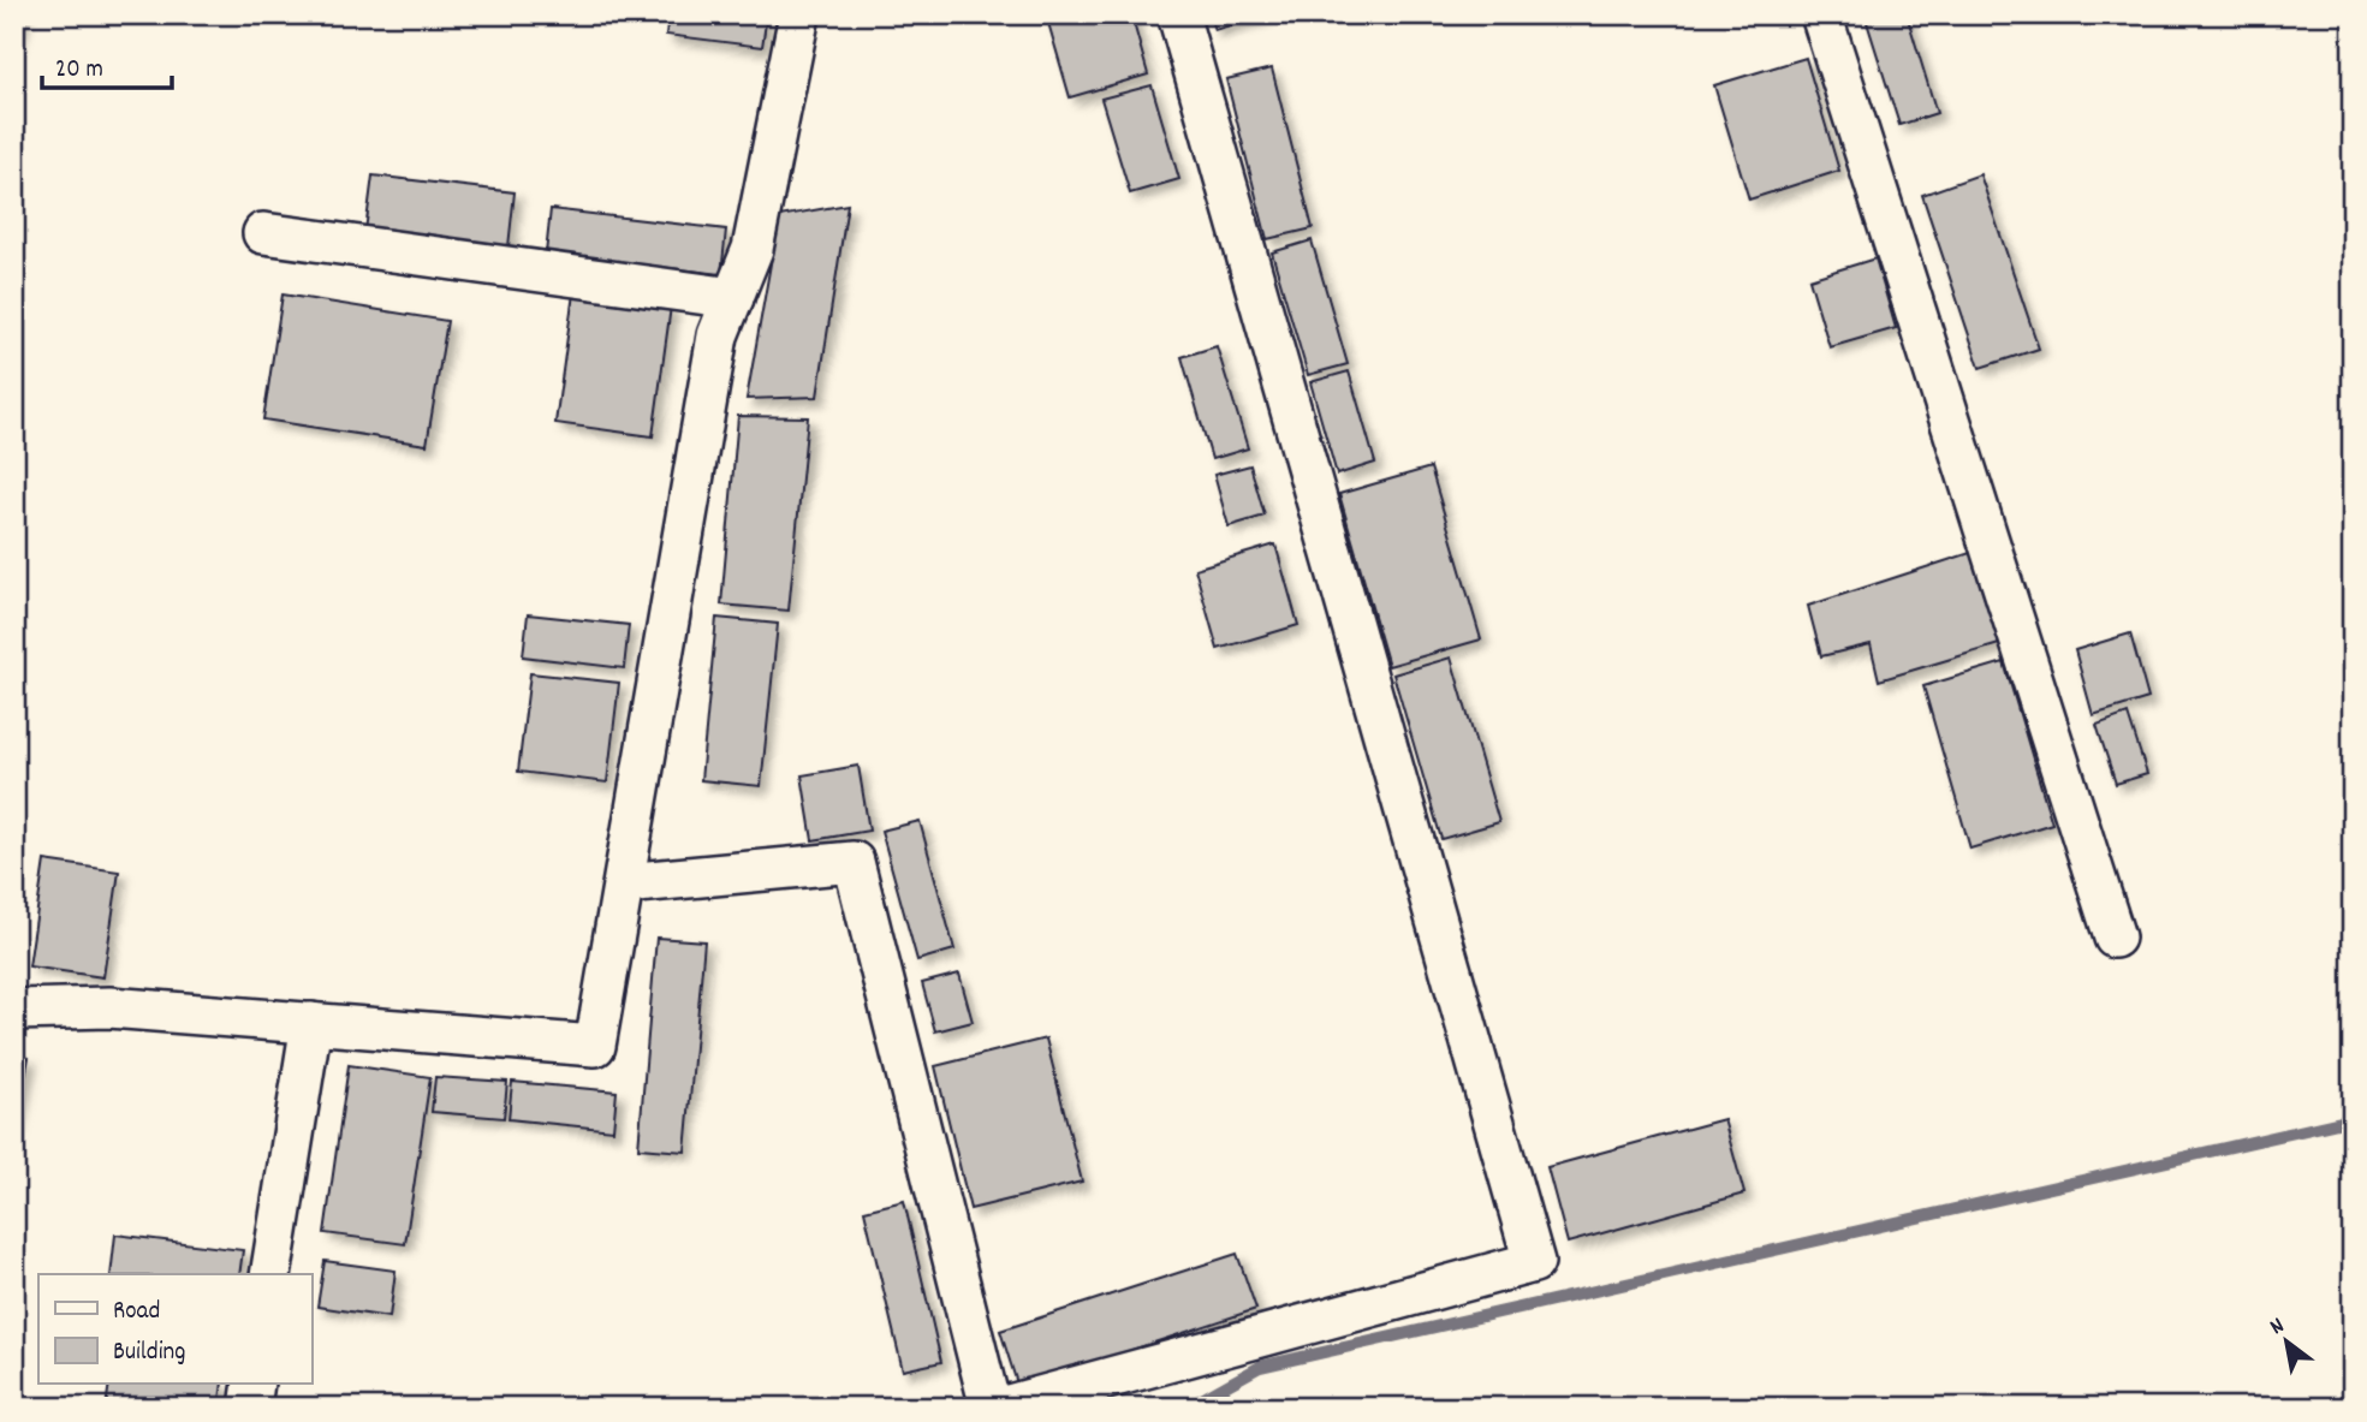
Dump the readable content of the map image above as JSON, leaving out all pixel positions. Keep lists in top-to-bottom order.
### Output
{
  "legend": ["Road", "Building"],
  "scale_bar": "20 m",
  "north": "top left"
}
